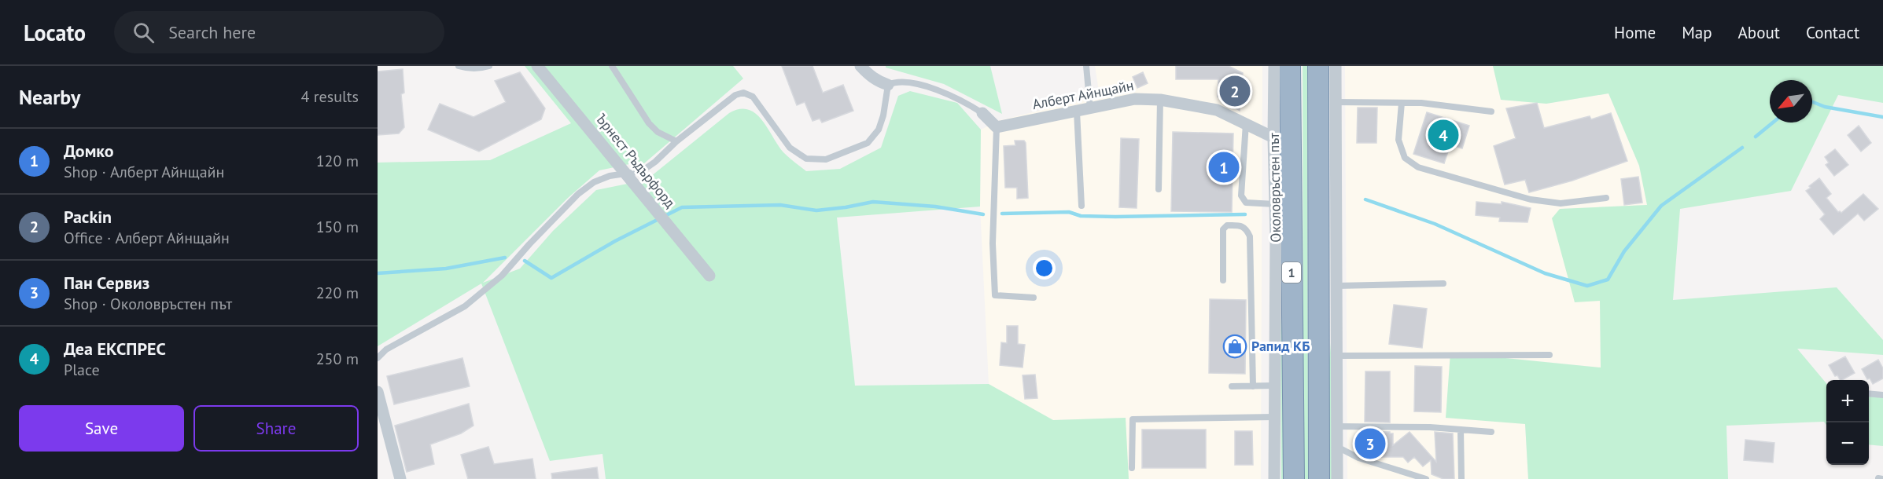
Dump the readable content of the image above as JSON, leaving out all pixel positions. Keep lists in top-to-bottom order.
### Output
{
  "streets": {
    "highway": ["Околовръстен път", "1"],
    "street": ["Алберт Айнщайн", "Ърнест Ръдърфорд"]
  },
  "crossings": [
    ["Алберт Айнщайн", "Околовръстен път"]
  ],
  "places": {
    "shop": ["Рапид КБ"]
  },
  "north": "bottom left",
  "page": {
    "header": "Locato",
    "search": "Search here",
    "nav": [
      "Home",
      "Map",
      "About",
      "Contact"
    ],
    "heading": ["Nearby", "4 results"],
    "pins": [
      "2",
      "4",
      "1",
      "3"
    ],
    "list": [
      {
        "mark": "1",
        "name": "Домко",
        "note": "Shop · Алберт Айнщайн",
        "value": "120 m"
      },
      {
        "mark": "2",
        "name": "Packin",
        "note": "Office · Алберт Айнщайн",
        "value": "150 m"
      },
      {
        "mark": "3",
        "name": "Пан Сервиз",
        "note": "Shop · Околовръстен път",
        "value": "220 m"
      },
      {
        "mark": "4",
        "name": "Деа ЕКСПРЕС",
        "note": "Place",
        "value": "250 m"
      }
    ],
    "map_buttons": ["+", "−"],
    "buttons": ["Save", "Share"]
  }
}
